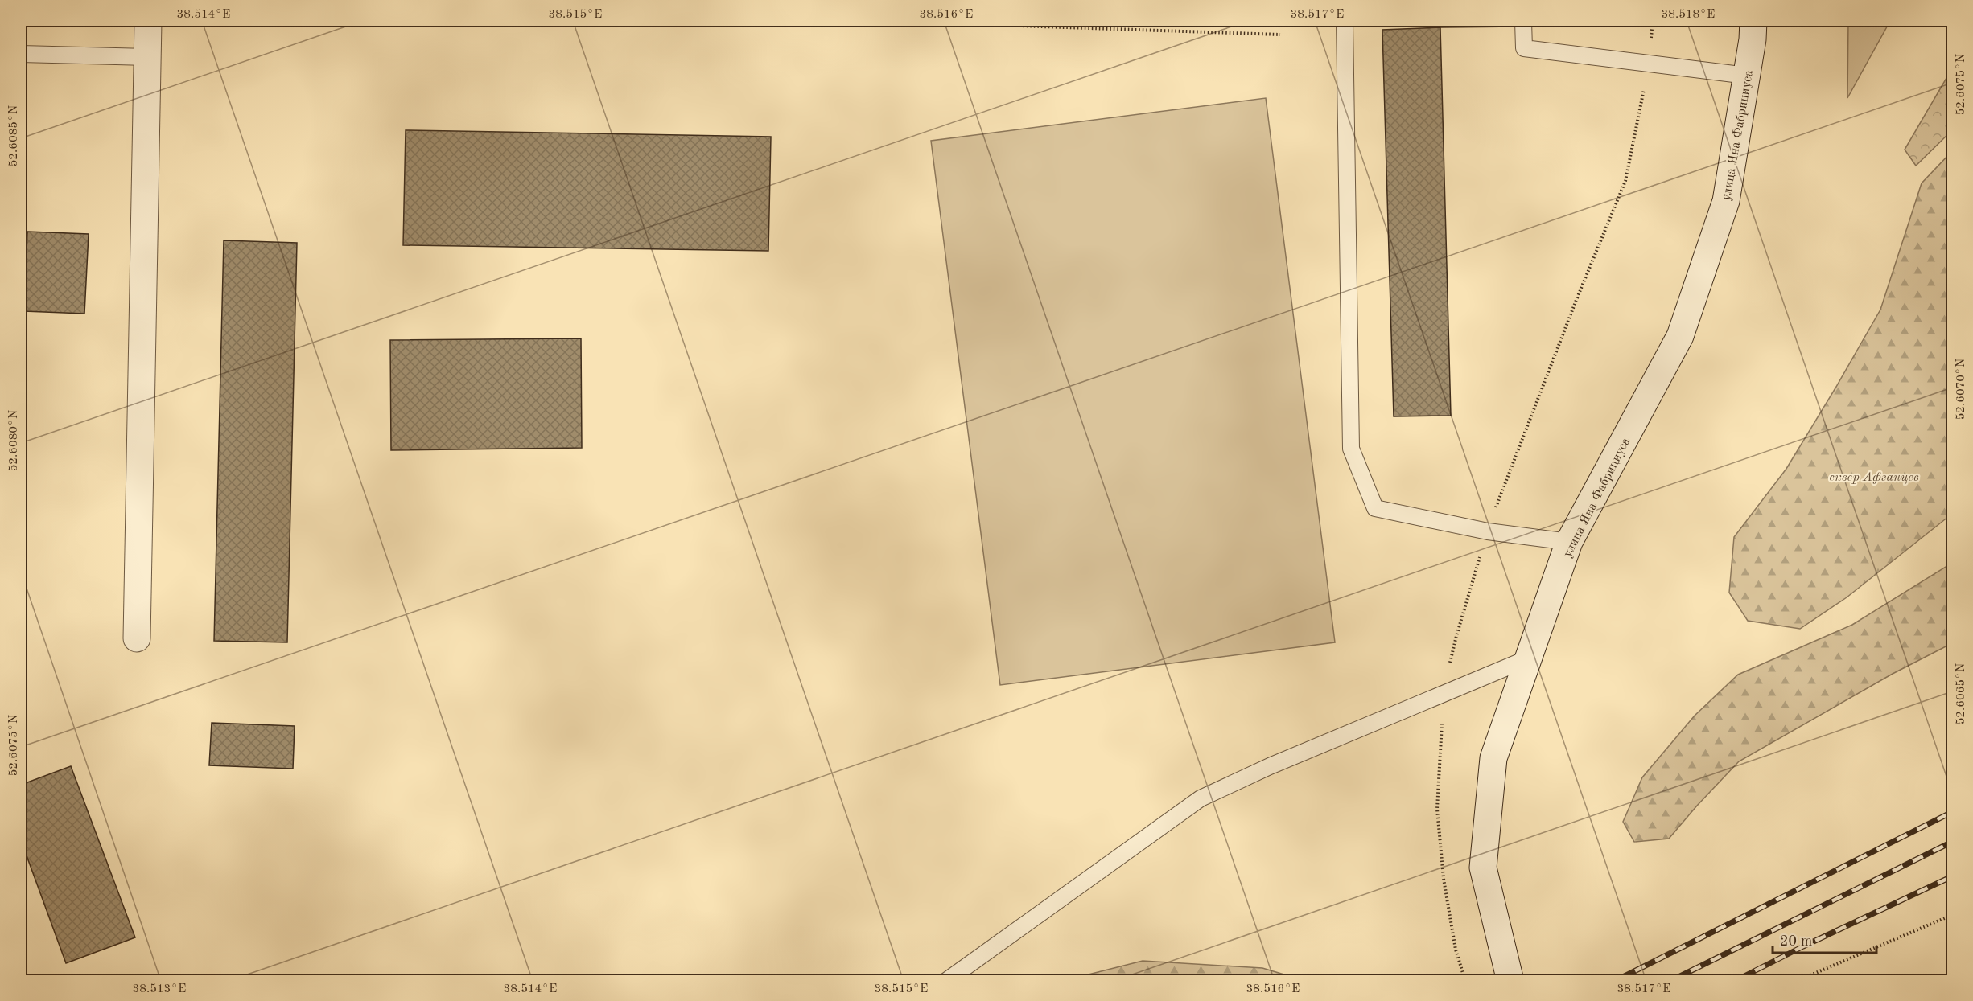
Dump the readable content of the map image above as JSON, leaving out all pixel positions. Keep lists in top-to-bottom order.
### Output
{
  "streets": {
    "main road": ["улица Яна Фабрициуса"]
  },
  "parks": ["сквер Афганцев"],
  "scale_bar": "20 m",
  "coordinates": [
    "38.514°E",
    "38.515°E",
    "38.516°E",
    "38.517°E",
    "38.518°E",
    "52.6075°N",
    "52.6085°N",
    "52.6070°N",
    "52.6080°N",
    "52.6065°N",
    "38.513°E"
  ]
}
